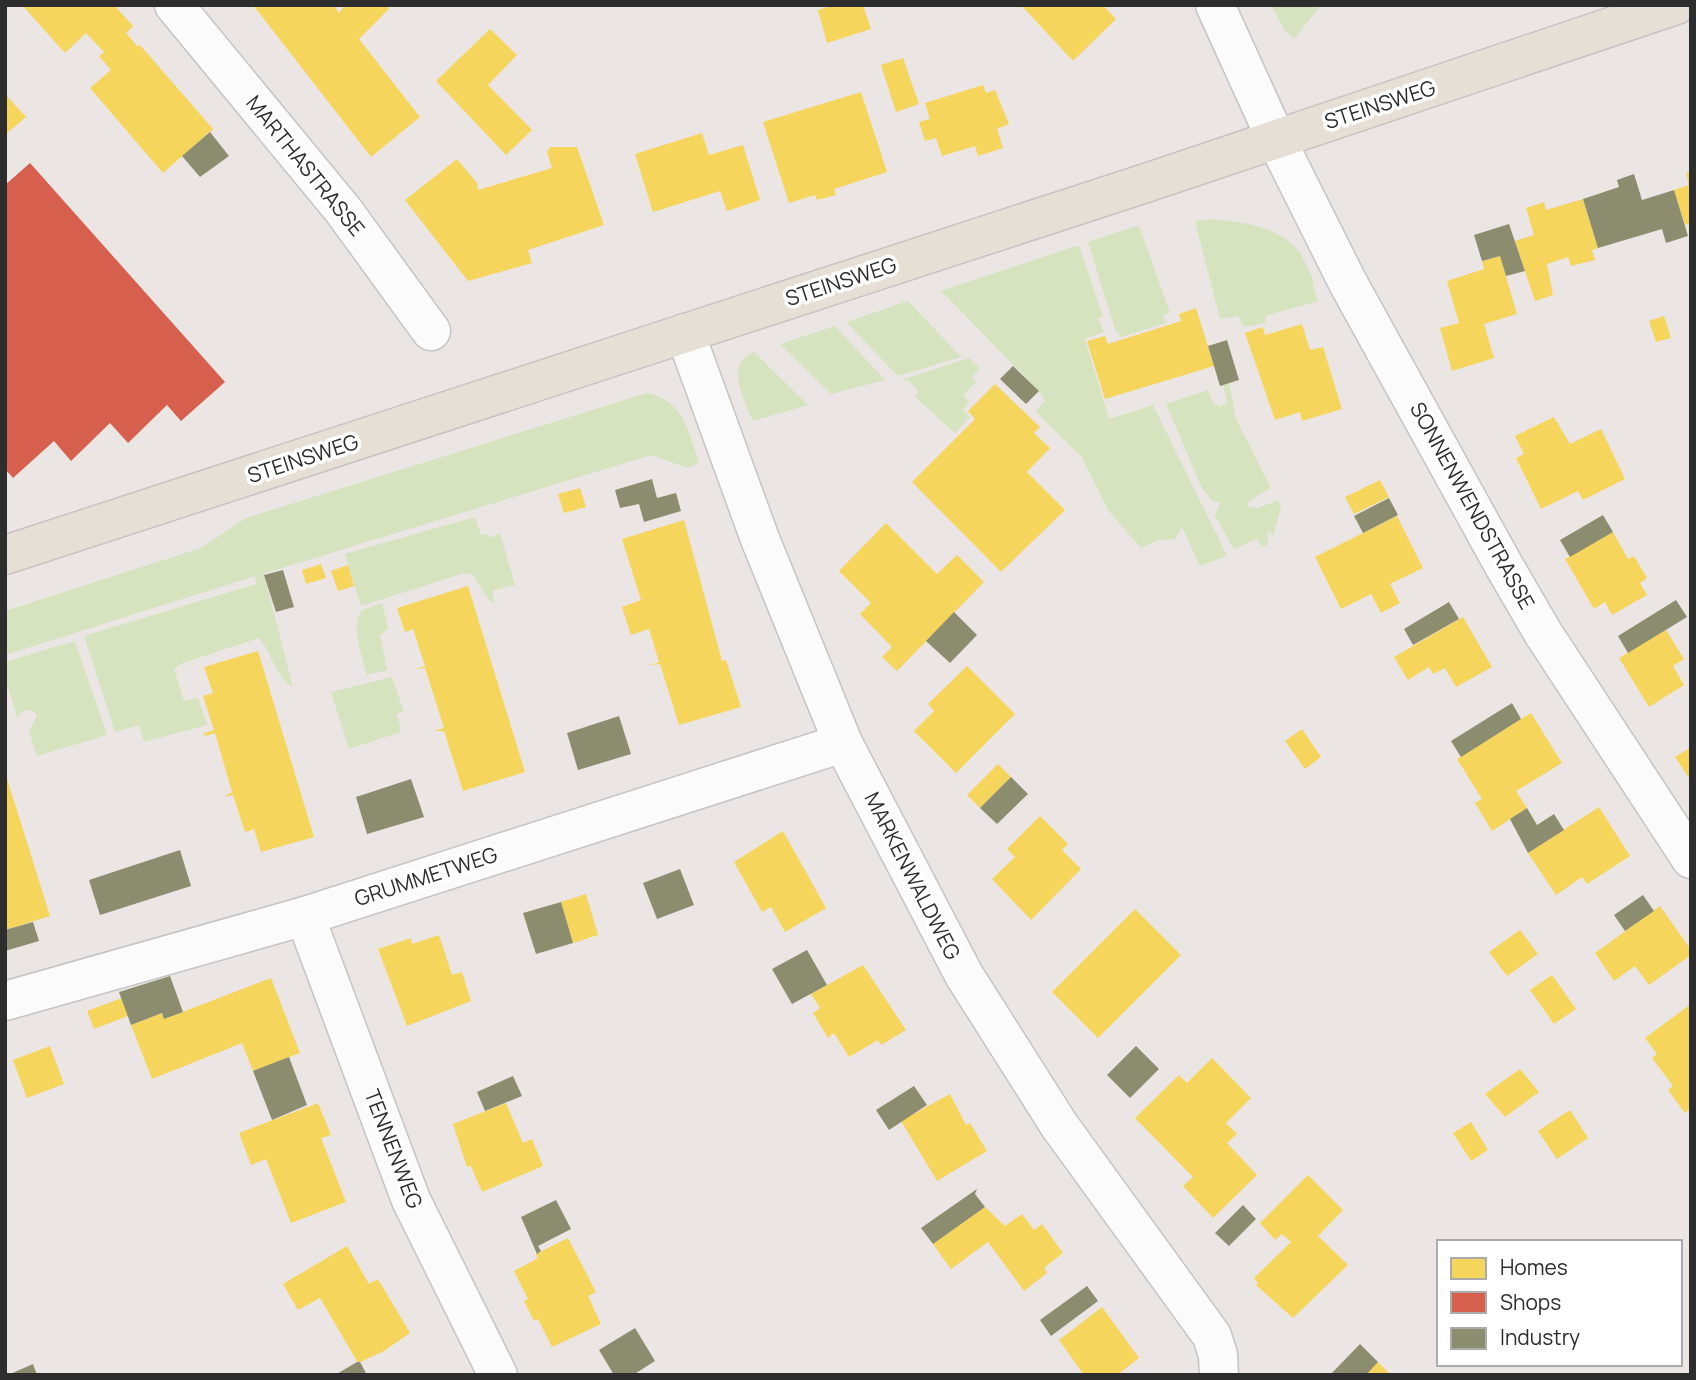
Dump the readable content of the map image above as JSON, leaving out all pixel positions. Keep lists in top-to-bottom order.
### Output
{
  "streets": {
    "main road": ["STEINSWEG"],
    "street": [
      "MARTHASTRASSE",
      "SONNENWENDSTRASSE",
      "MARKENWALDWEG",
      "GRUMMETWEG",
      "TENNENWEG"
    ]
  },
  "crossings": [
    ["STEINSWEG", "SONNENWENDSTRASSE"],
    ["STEINSWEG", "MARKENWALDWEG"],
    ["MARKENWALDWEG", "GRUMMETWEG"],
    ["GRUMMETWEG", "TENNENWEG"]
  ],
  "legend": ["Homes", "Shops", "Industry"]
}
